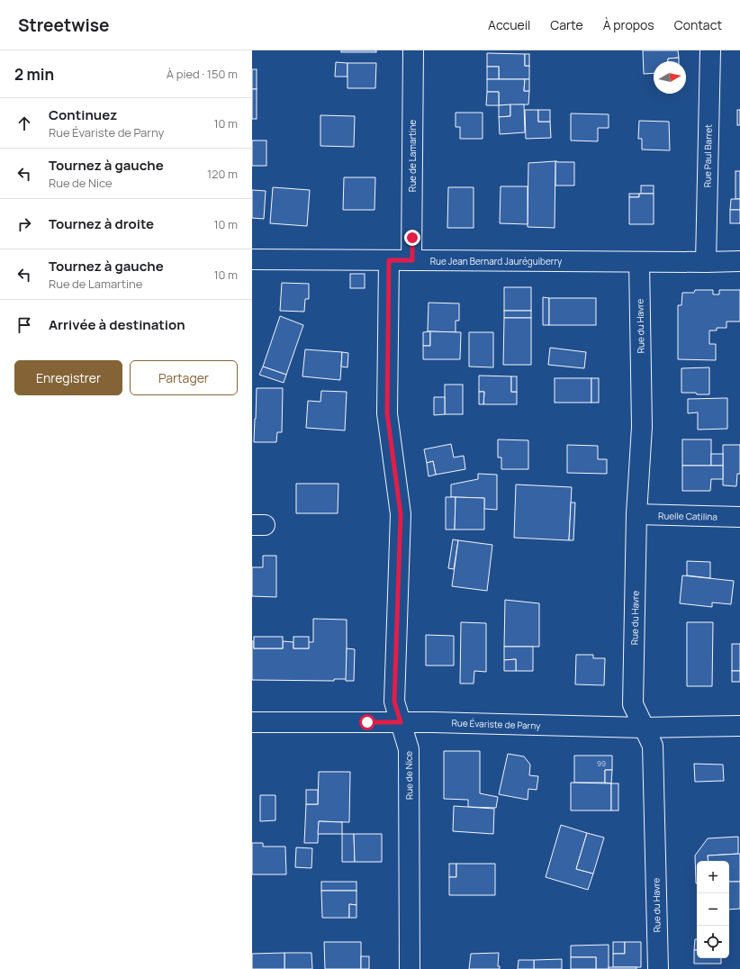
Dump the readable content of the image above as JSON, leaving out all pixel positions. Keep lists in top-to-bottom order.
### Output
{
  "streets": {
    "street": [
      "Rue de Lamartine",
      "Rue Paul Barret",
      "Rue Jean Bernard Jauréguiberry",
      "Rue du Havre",
      "Ruelle Catilina",
      "Rue Évariste de Parny",
      "Rue de Nice"
    ]
  },
  "crossings": [
    ["Rue de Lamartine", "Rue Jean Bernard Jauréguiberry"],
    ["Rue Paul Barret", "Rue Jean Bernard Jauréguiberry"],
    ["Rue Jean Bernard Jauréguiberry", "Rue du Havre"],
    ["Rue Jean Bernard Jauréguiberry", "Rue de Nice"],
    ["Rue du Havre", "Ruelle Catilina"],
    ["Rue du Havre", "Rue Évariste de Parny"],
    ["Rue Évariste de Parny", "Rue de Nice"]
  ],
  "house_numbers": ["99"],
  "north": "right",
  "page": {
    "header": "Streetwise",
    "nav": [
      "Accueil",
      "Carte",
      "À propos",
      "Contact"
    ],
    "heading": ["2 min", "À pied · 150 m"],
    "list": [
      ["Continuez", "Rue Évariste de Parny", "10 m"],
      ["Tournez à gauche", "Rue de Nice", "120 m"],
      ["Tournez à droite", "10 m"],
      ["Tournez à gauche", "Rue de Lamartine", "10 m"],
      "Arrivée à destination"
    ],
    "buttons": ["Enregistrer", "Partager"],
    "map_buttons": ["+", "−"]
  }
}
